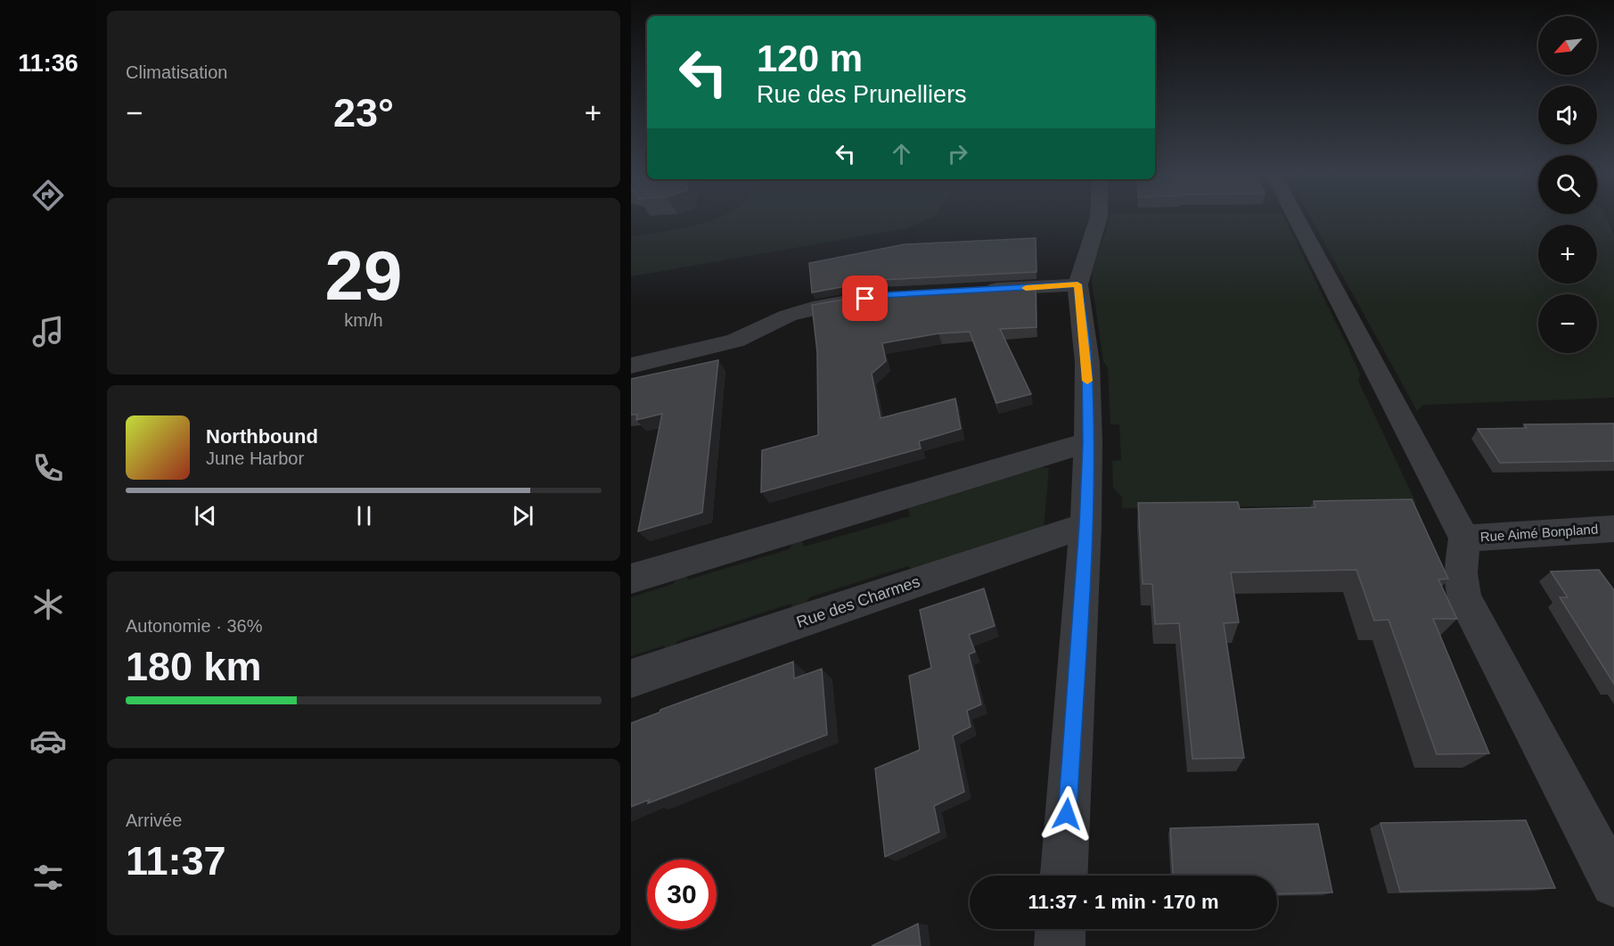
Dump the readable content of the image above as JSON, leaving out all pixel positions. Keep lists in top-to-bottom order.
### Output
{
  "streets": {
    "street": ["Rue Aimé Bonpland", "Rue des Charmes"]
  },
  "north": "bottom left",
  "page": {
    "tabs": "11:36",
    "tile": [
      "Climatisation",
      ["29", "km/h"],
      ["Autonomie · 36%", "180 km"],
      ["Arrivée", "11:37"]
    ],
    "map_buttons": ["+", "−"],
    "turn": ["120 m", "Rue des Prunelliers"],
    "heat": ["−", "23°", "+"],
    "song": ["Northbound", "June Harbor"],
    "limit": "30",
    "trip": "11:37 · 1 min · 170 m"
  }
}
